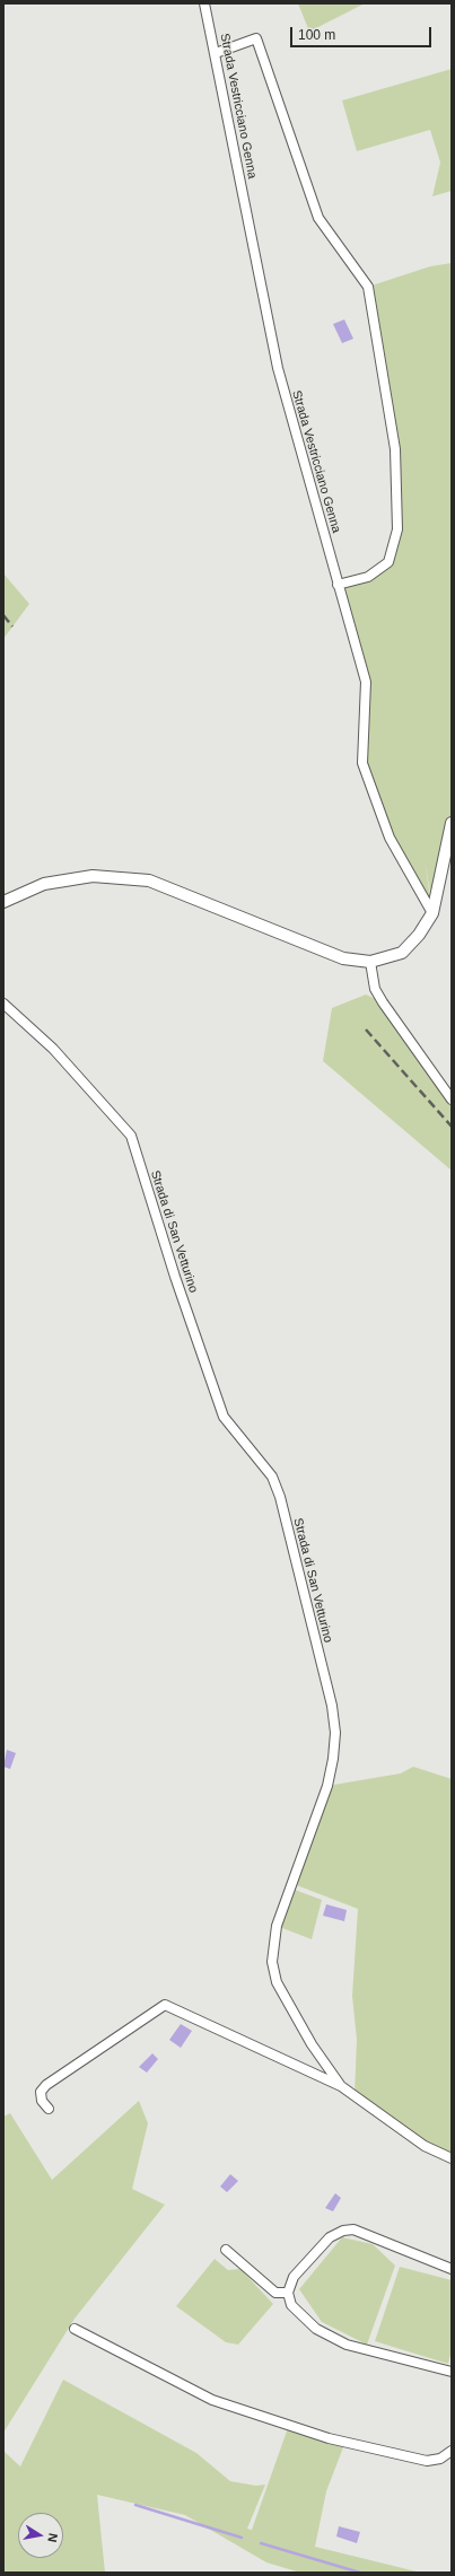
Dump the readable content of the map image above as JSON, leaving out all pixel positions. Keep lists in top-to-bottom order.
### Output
{
  "streets": {
    "street": ["Strada Vestricciano Genna", "Strada di San Vetturino"]
  },
  "scale_bar": "100 m",
  "north": "right"
}
